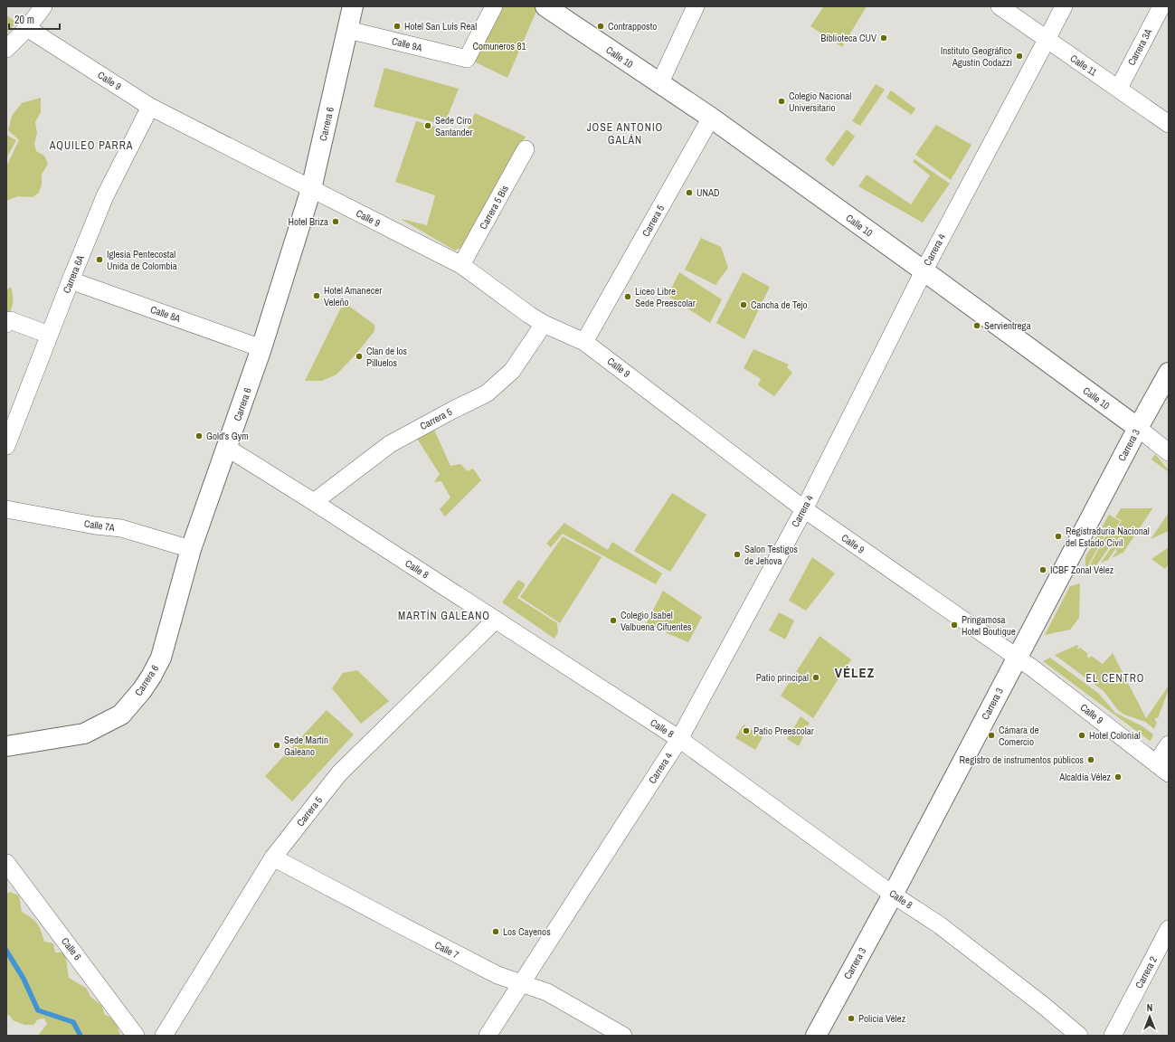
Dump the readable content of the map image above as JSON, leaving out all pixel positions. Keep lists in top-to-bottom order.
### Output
{
  "streets": {
    "street": [
      "Calle 9A",
      "Carrera 3A",
      "Calle 10",
      "Calle 11",
      "Calle 9",
      "Carrera 6",
      "Carrera 5 Bis",
      "Carrera 5",
      "Carrera 4",
      "Carrera 6A",
      "Calle 8A",
      "Carrera 3",
      "Calle 7A",
      "Calle 8",
      "Calle 6",
      "Calle 7",
      "Carrera 2"
    ]
  },
  "crossings": [
    ["Calle 9A", "Carrera 6"],
    ["Carrera 3A", "Calle 11"],
    ["Calle 10", "Carrera 5"],
    ["Calle 10", "Carrera 4"],
    ["Calle 10", "Carrera 3"],
    ["Calle 11", "Carrera 4"],
    ["Calle 9", "Carrera 6"],
    ["Calle 9", "Carrera 5 Bis"],
    ["Calle 9", "Carrera 5"],
    ["Calle 9", "Carrera 4"],
    ["Calle 9", "Carrera 6A"],
    ["Calle 9", "Carrera 3"],
    ["Carrera 6", "Calle 8A"],
    ["Carrera 6", "Calle 7A"],
    ["Carrera 6", "Calle 8"],
    ["Carrera 5", "Calle 8"],
    ["Carrera 5", "Calle 7"],
    ["Carrera 4", "Calle 8"],
    ["Carrera 4", "Calle 7"],
    ["Carrera 6A", "Calle 8A"],
    ["Carrera 3", "Calle 8"]
  ],
  "districts": [
    "JOSE ANTONIO GALÁN",
    "AQUILEO PARRA",
    "MARTÍN GALEANO",
    "VÉLEZ",
    "EL CENTRO"
  ],
  "parks": ["Comuneros 81"],
  "places": [
    "Hotel San Luis Real",
    "Contrapposto",
    "Biblioteca CUV",
    "Instituto Geográfico Agustín Codazzi",
    "Colegio Nacional Universitario",
    "Sede Ciro Santander",
    "UNAD",
    "Hotel Briza",
    "Iglesia Pentecostal Unida de Colombia",
    "Hotel Amanecer Veleño",
    "Liceo Libre Sede Preescolar",
    "Cancha de Tejo",
    "Servientrega",
    "Clan de los Pilluelos",
    "Gold's Gym",
    "Registraduria Nacional del Estado Civil",
    "Salon Testigos de Jehova",
    "ICBF Zonal Vélez",
    "Colegio Isabel Valbuena Cifuentes",
    "Pringamosa Hotel Boutique",
    "Patio principal",
    "Patio Preescolar",
    "Cámara de Comercio",
    "Hotel Colonial",
    "Sede Martín Galeano",
    "Registro de instrumentos públicos",
    "Alcaldía Vélez",
    "Los Cayenos",
    "Policía Vélez"
  ],
  "scale_bar": "20 m",
  "north": "top"
}
